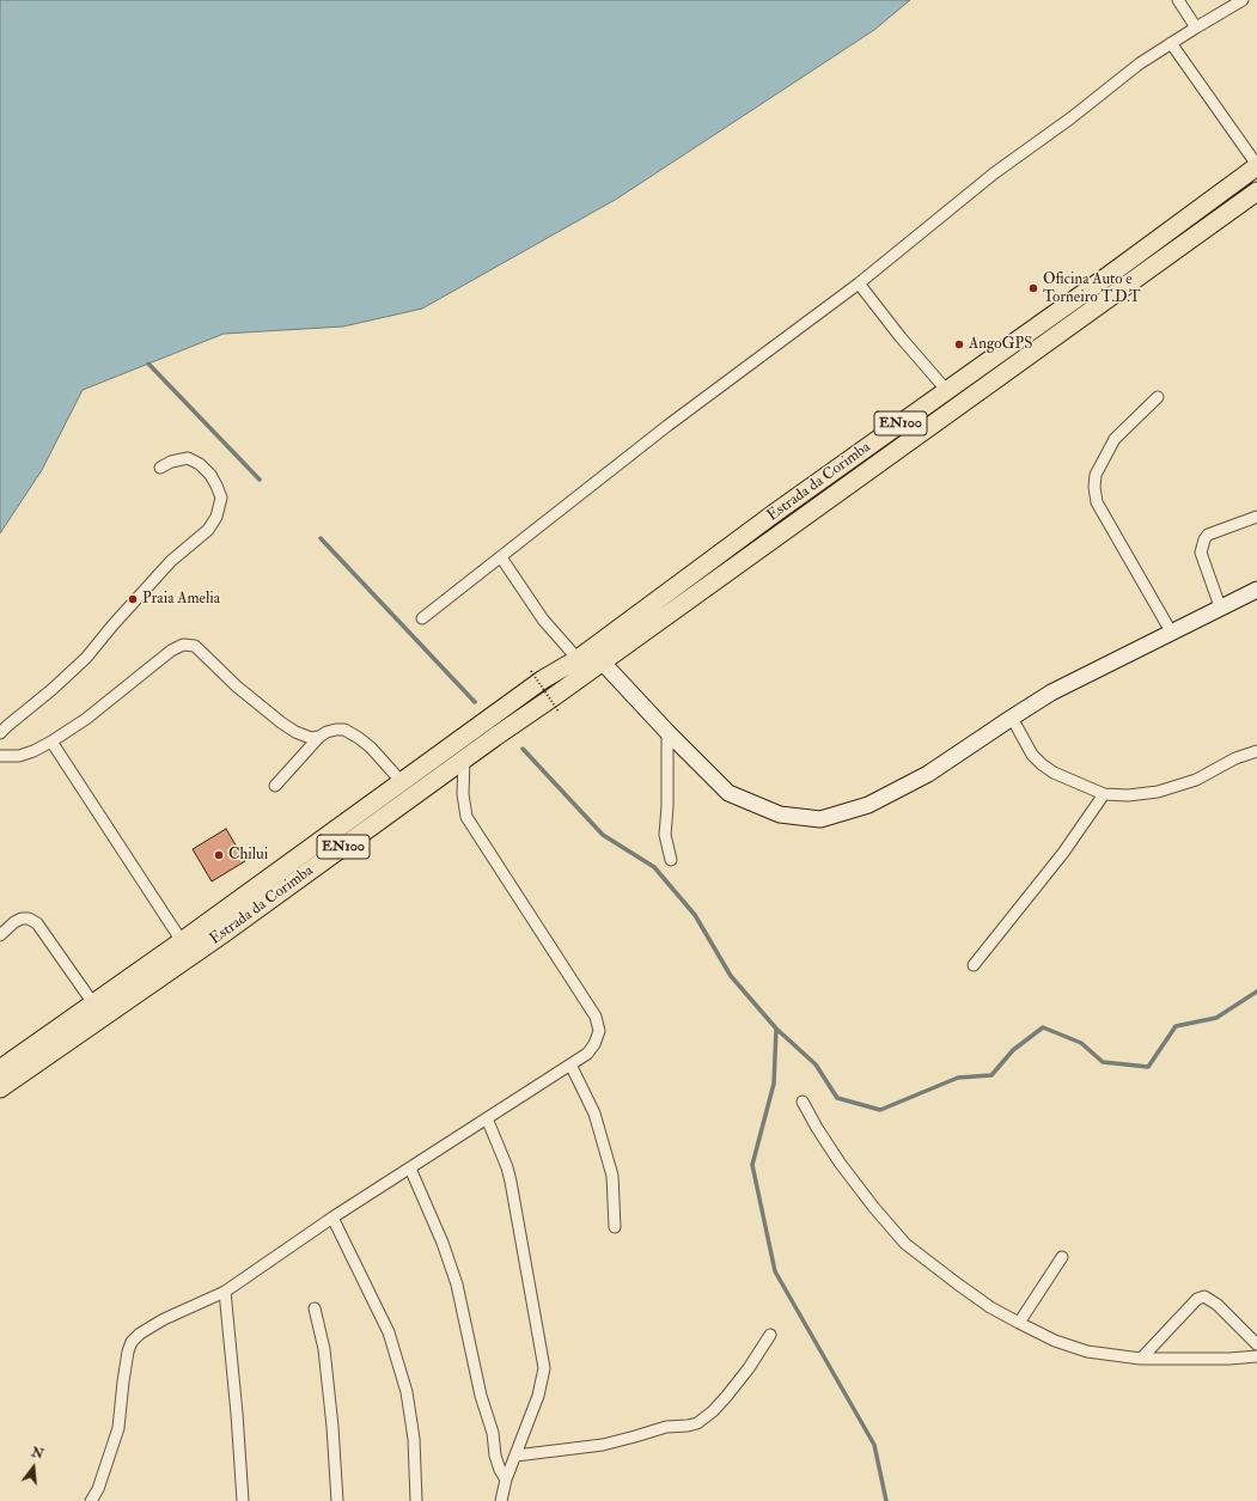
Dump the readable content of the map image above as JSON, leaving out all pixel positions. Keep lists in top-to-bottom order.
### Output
{
  "streets": {
    "main road": ["EN100", "Estrada da Corimba"]
  },
  "crossings": [
    ["EN100", "Estrada da Corimba"]
  ],
  "places": [
    "Oficina Auto e Torneiro T.D.T",
    "AngoGPS",
    "Praia Amelia",
    "Chilui"
  ],
  "north": "top"
}
